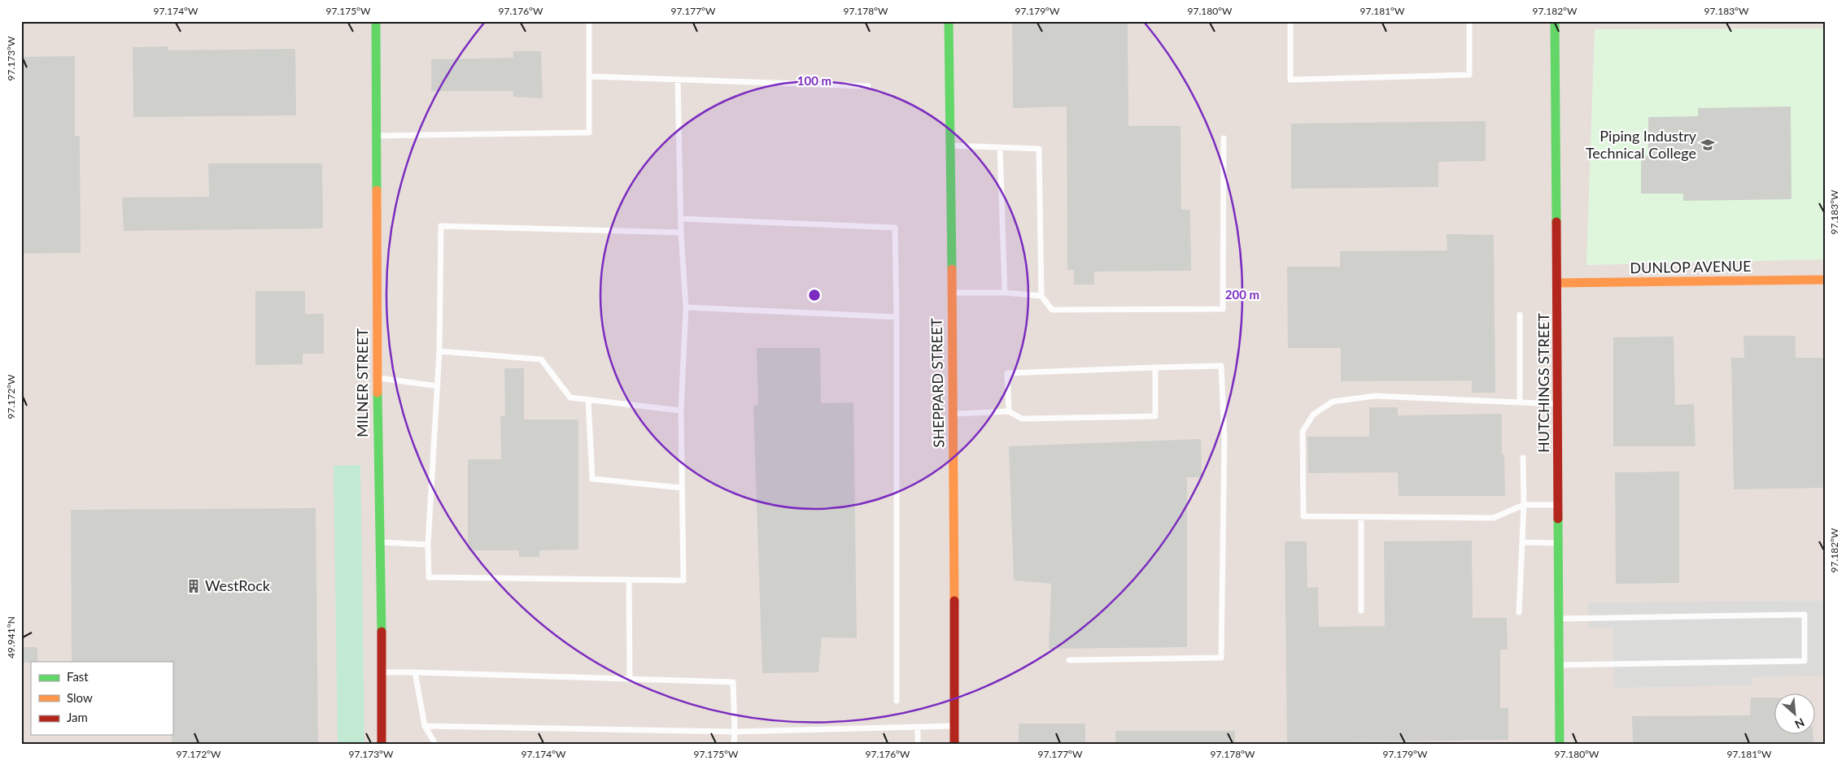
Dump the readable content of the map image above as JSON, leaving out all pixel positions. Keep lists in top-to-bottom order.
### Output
{
  "streets": {
    "street": [
      "DUNLOP AVENUE",
      "MILNER STREET",
      "SHEPPARD STREET",
      "HUTCHINGS STREET"
    ]
  },
  "crossings": [
    ["DUNLOP AVENUE", "HUTCHINGS STREET"]
  ],
  "places": {
    "school or university": ["Piping Industry Technical College"],
    "building": ["WestRock"]
  },
  "legend": ["Fast", "Slow", "Jam"],
  "north": "bottom right",
  "coordinates": [
    "97.174°W",
    "97.175°W",
    "97.176°W",
    "97.177°W",
    "97.178°W",
    "97.179°W",
    "97.180°W",
    "97.181°W",
    "97.182°W",
    "97.183°W",
    "97.173°W",
    "97.172°W",
    "49.941°N"
  ],
  "rings": ["100 m", "200 m"]
}
